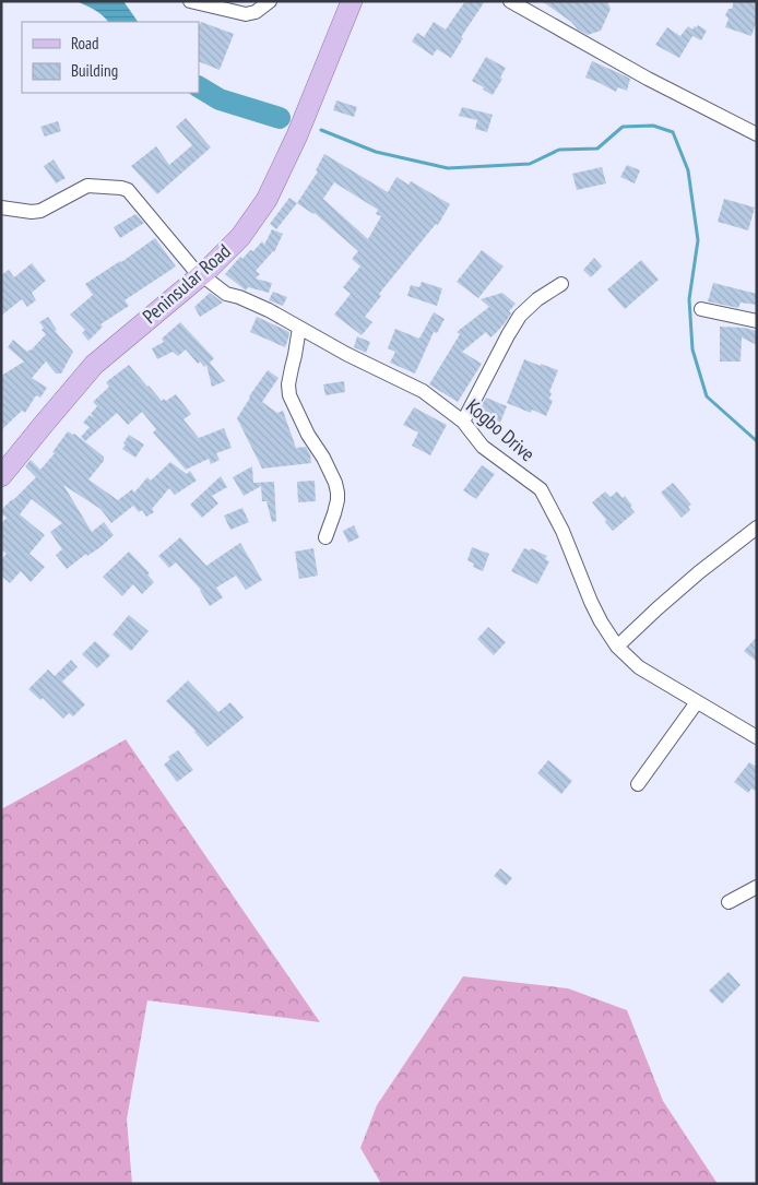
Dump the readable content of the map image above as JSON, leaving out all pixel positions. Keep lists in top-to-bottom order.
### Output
{
  "streets": {
    "main road": ["Peninsular Road"],
    "street": ["Kogbo Drive"]
  },
  "crossings": [
    ["Peninsular Road", "Kogbo Drive"]
  ],
  "legend": ["Road", "Building"]
}
